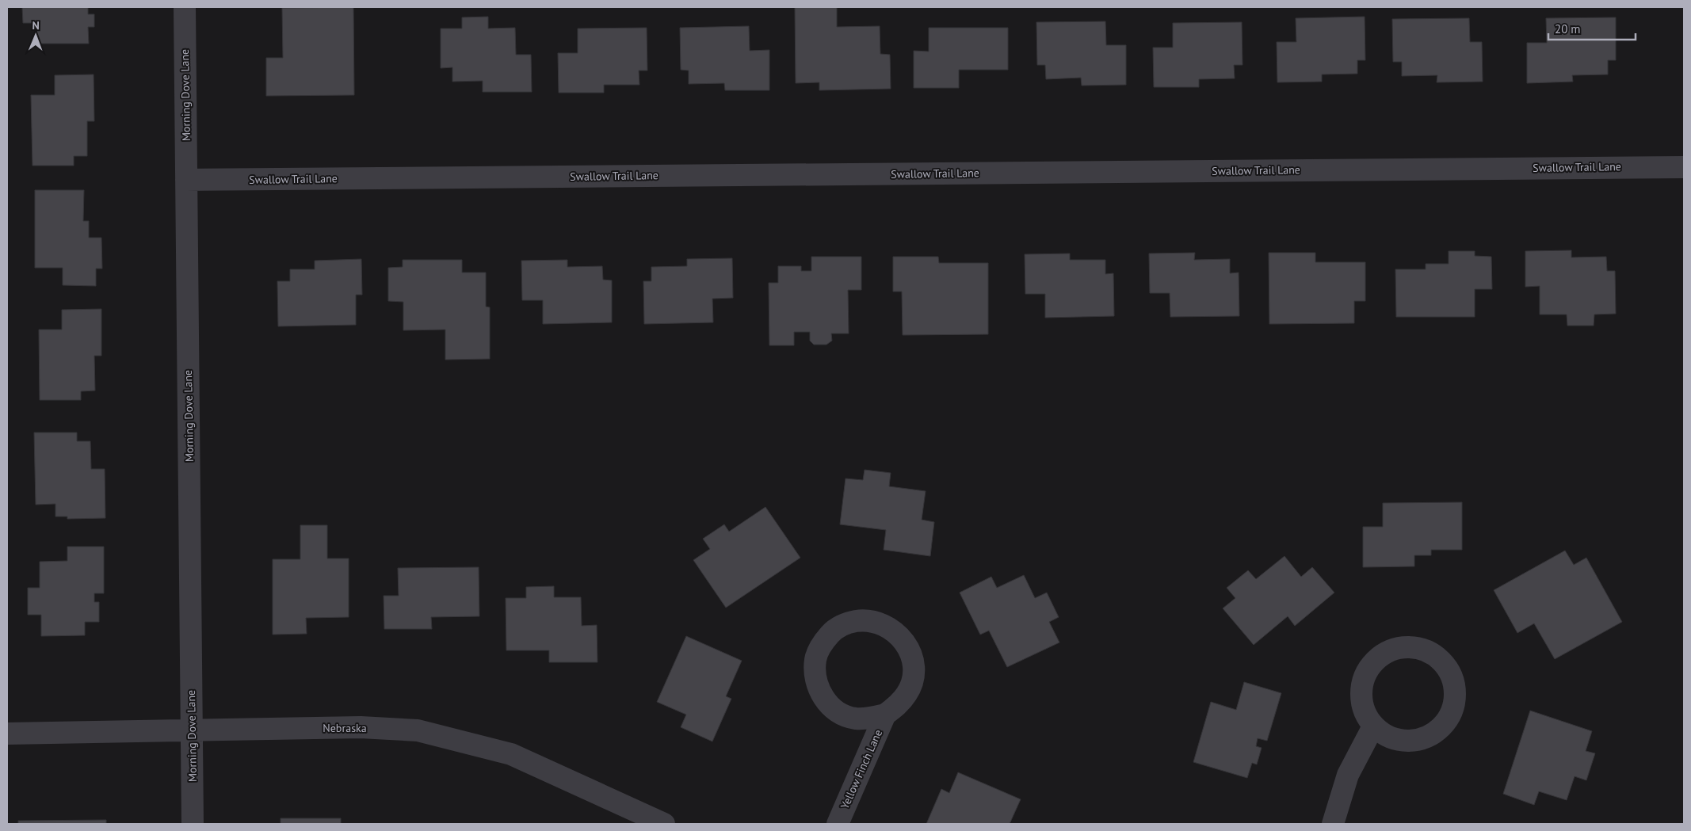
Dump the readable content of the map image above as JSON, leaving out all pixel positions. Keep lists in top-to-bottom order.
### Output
{
  "streets": {
    "street": [
      "Morning Dove Lane",
      "Swallow Trail Lane",
      "Nebraska",
      "Yellow Finch Lane"
    ]
  },
  "crossings": [
    ["Morning Dove Lane", "Swallow Trail Lane"],
    ["Morning Dove Lane", "Nebraska"]
  ],
  "scale_bar": "20 m",
  "north": "top"
}
